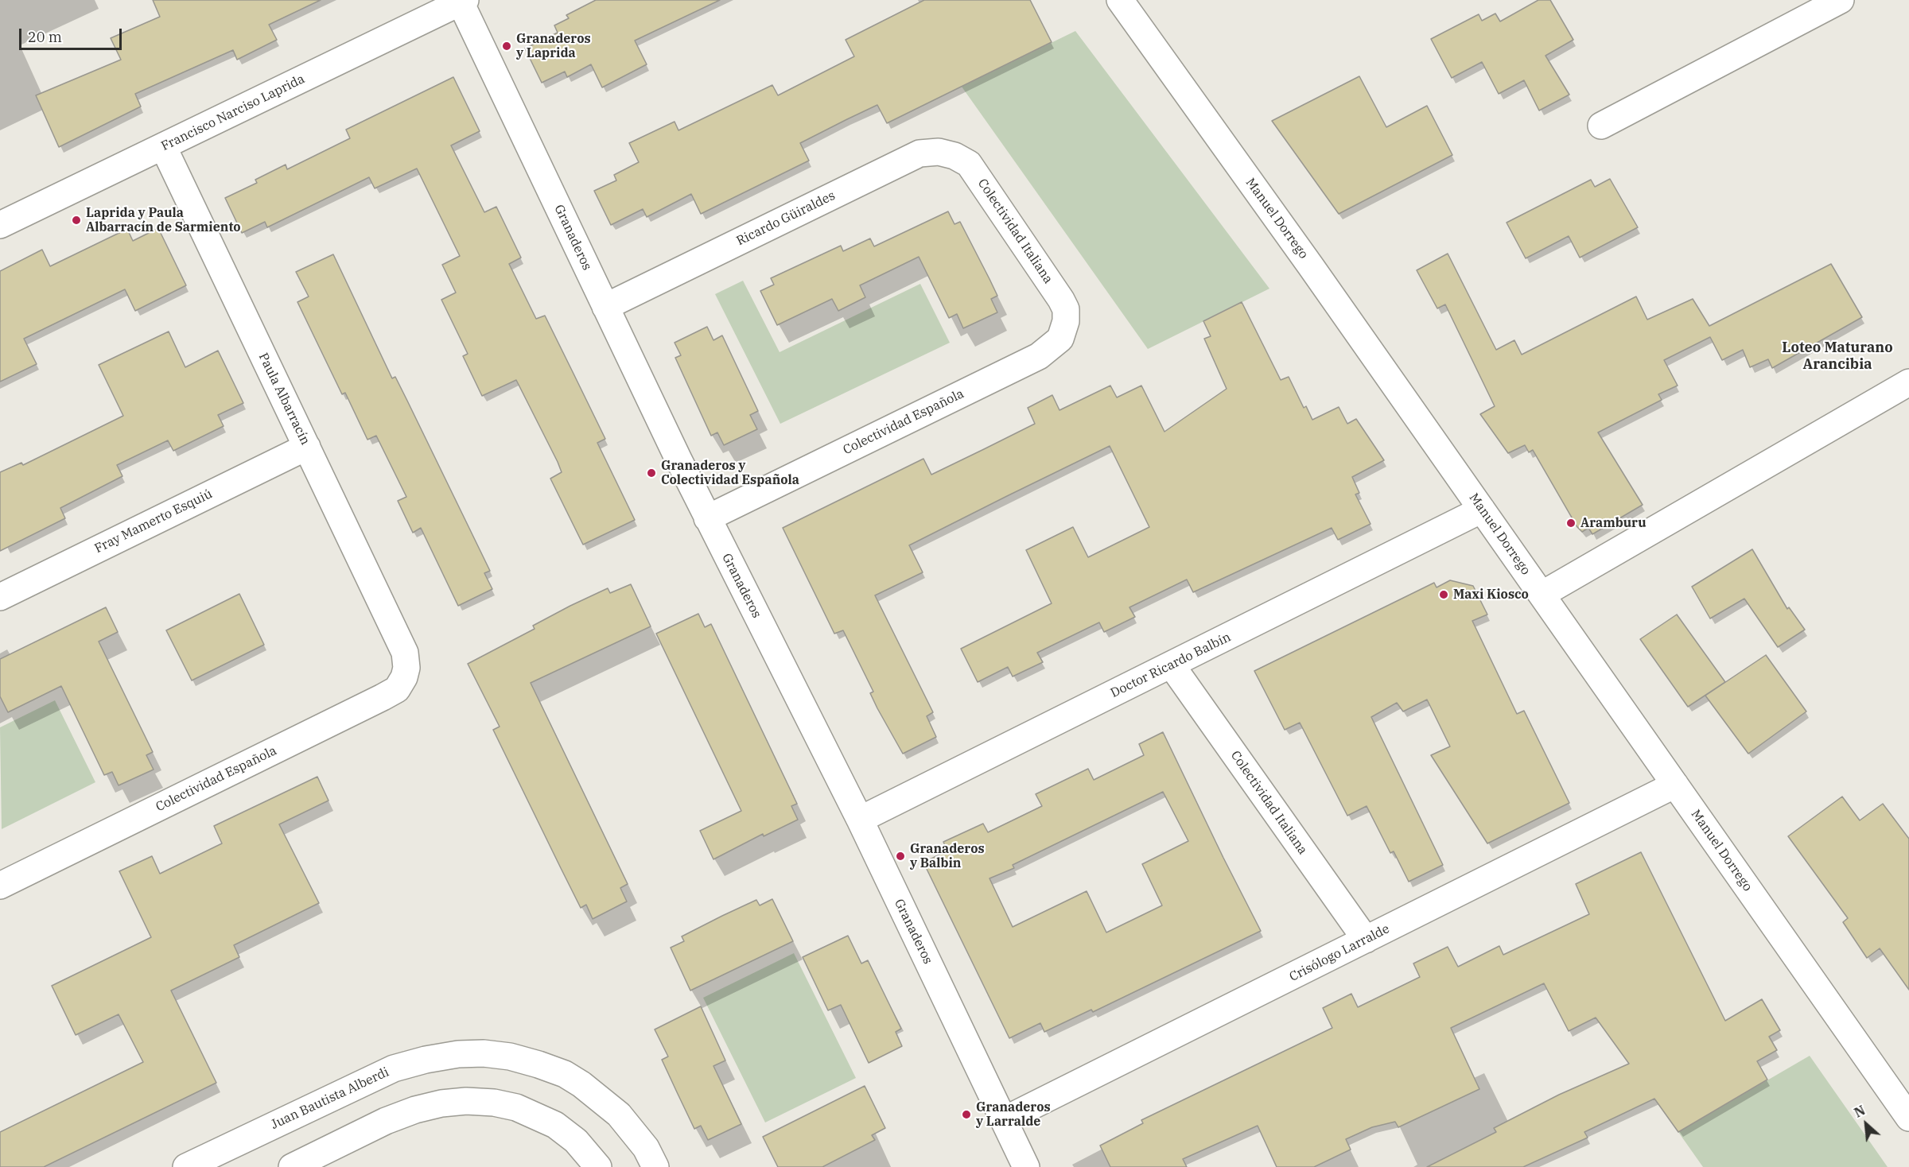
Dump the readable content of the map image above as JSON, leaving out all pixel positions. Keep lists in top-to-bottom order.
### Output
{
  "streets": {
    "street": [
      "Francisco Narciso Laprida",
      "Ricardo Güiraldes",
      "Manuel Dorrego",
      "Colectividad Italiana",
      "Granaderos",
      "Paula Albarracín",
      "Colectividad Española",
      "Fray Mamerto Esquiú",
      "Doctor Ricardo Balbín",
      "Crisólogo Larralde",
      "Juan Bautista Alberdi"
    ]
  },
  "crossings": [
    ["Francisco Narciso Laprida", "Granaderos"],
    ["Francisco Narciso Laprida", "Paula Albarracín"],
    ["Ricardo Güiraldes", "Colectividad Italiana"],
    ["Ricardo Güiraldes", "Granaderos"],
    ["Manuel Dorrego", "Doctor Ricardo Balbín"],
    ["Manuel Dorrego", "Crisólogo Larralde"],
    ["Colectividad Italiana", "Colectividad Española"],
    ["Colectividad Italiana", "Doctor Ricardo Balbín"],
    ["Colectividad Italiana", "Crisólogo Larralde"],
    ["Granaderos", "Colectividad Española"],
    ["Granaderos", "Doctor Ricardo Balbín"],
    ["Granaderos", "Crisólogo Larralde"],
    ["Paula Albarracín", "Colectividad Española"],
    ["Paula Albarracín", "Fray Mamerto Esquiú"]
  ],
  "districts": ["Loteo Maturano Arancibia"],
  "places": [
    "Granaderos y Laprida",
    "Laprida y Paula Albarracín de Sarmiento",
    "Granaderos y Colectividad Española",
    "Aramburu",
    "Maxi Kiosco",
    "Granaderos y Balbin",
    "Granaderos y Larralde"
  ],
  "scale_bar": "20 m",
  "north": "top left"
}
